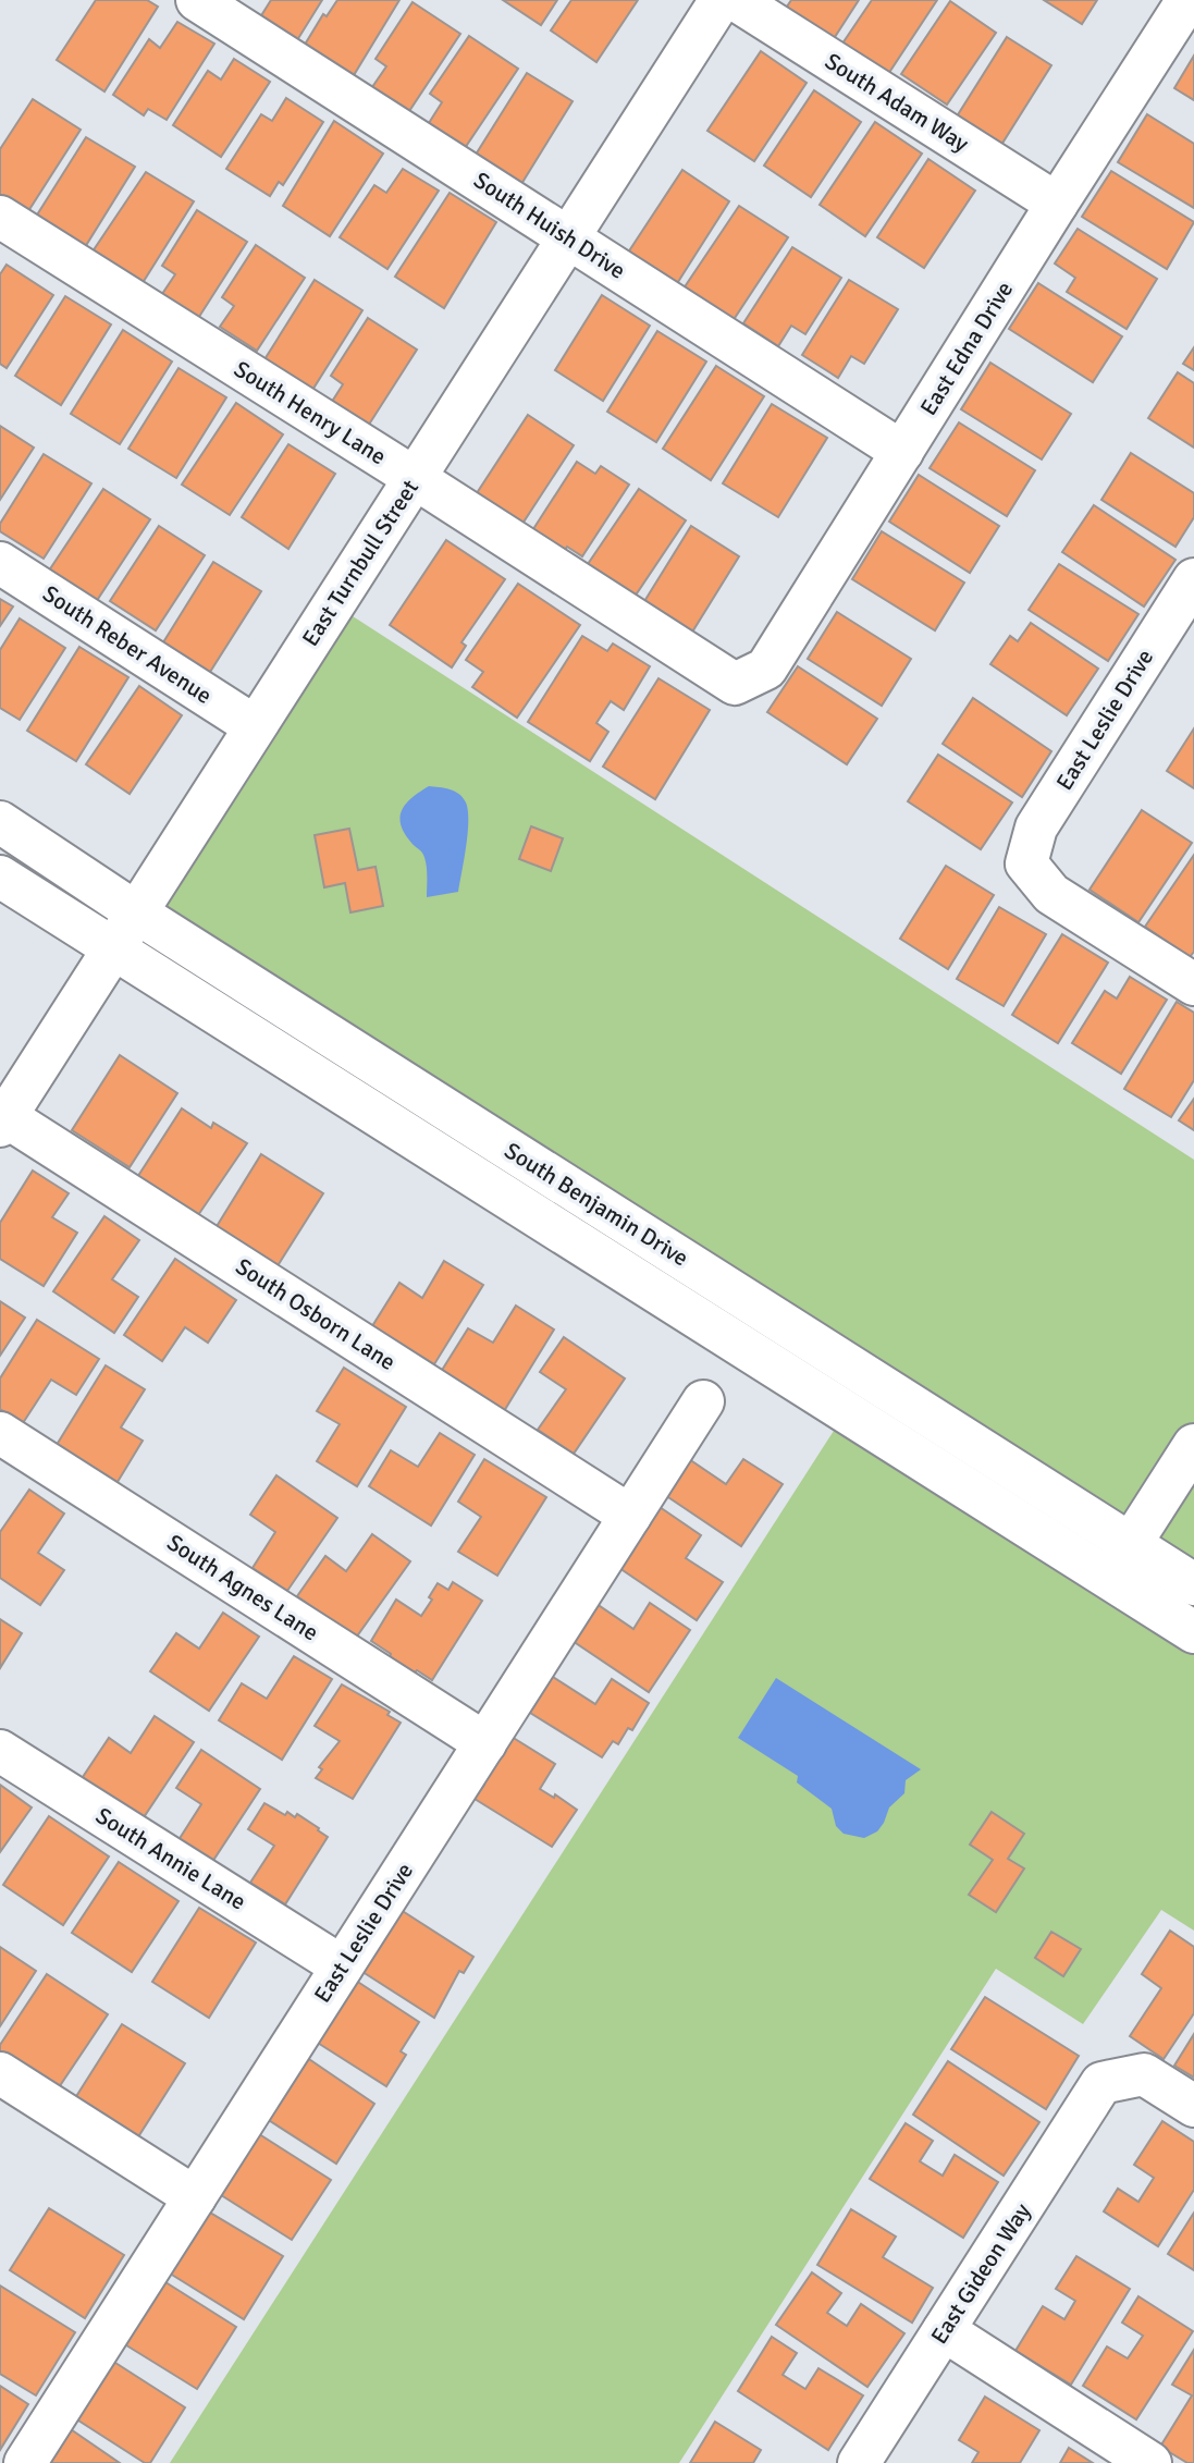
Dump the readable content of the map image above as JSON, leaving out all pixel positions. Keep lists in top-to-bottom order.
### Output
{
  "streets": {
    "street": [
      "South Adam Way",
      "South Huish Drive",
      "East Edna Drive",
      "South Henry Lane",
      "East Turnbull Street",
      "South Reber Avenue",
      "East Leslie Drive",
      "South Benjamin Drive",
      "South Osborn Lane",
      "South Agnes Lane",
      "South Annie Lane",
      "East Gideon Way"
    ]
  },
  "crossings": [
    ["South Adam Way", "East Edna Drive"],
    ["South Huish Drive", "East Edna Drive"],
    ["South Huish Drive", "East Turnbull Street"],
    ["East Edna Drive", "South Henry Lane"],
    ["South Henry Lane", "East Turnbull Street"],
    ["East Turnbull Street", "South Reber Avenue"],
    ["East Turnbull Street", "South Benjamin Drive"],
    ["East Turnbull Street", "South Osborn Lane"],
    ["East Leslie Drive", "South Osborn Lane"],
    ["East Leslie Drive", "South Agnes Lane"],
    ["East Leslie Drive", "South Annie Lane"]
  ]
}
